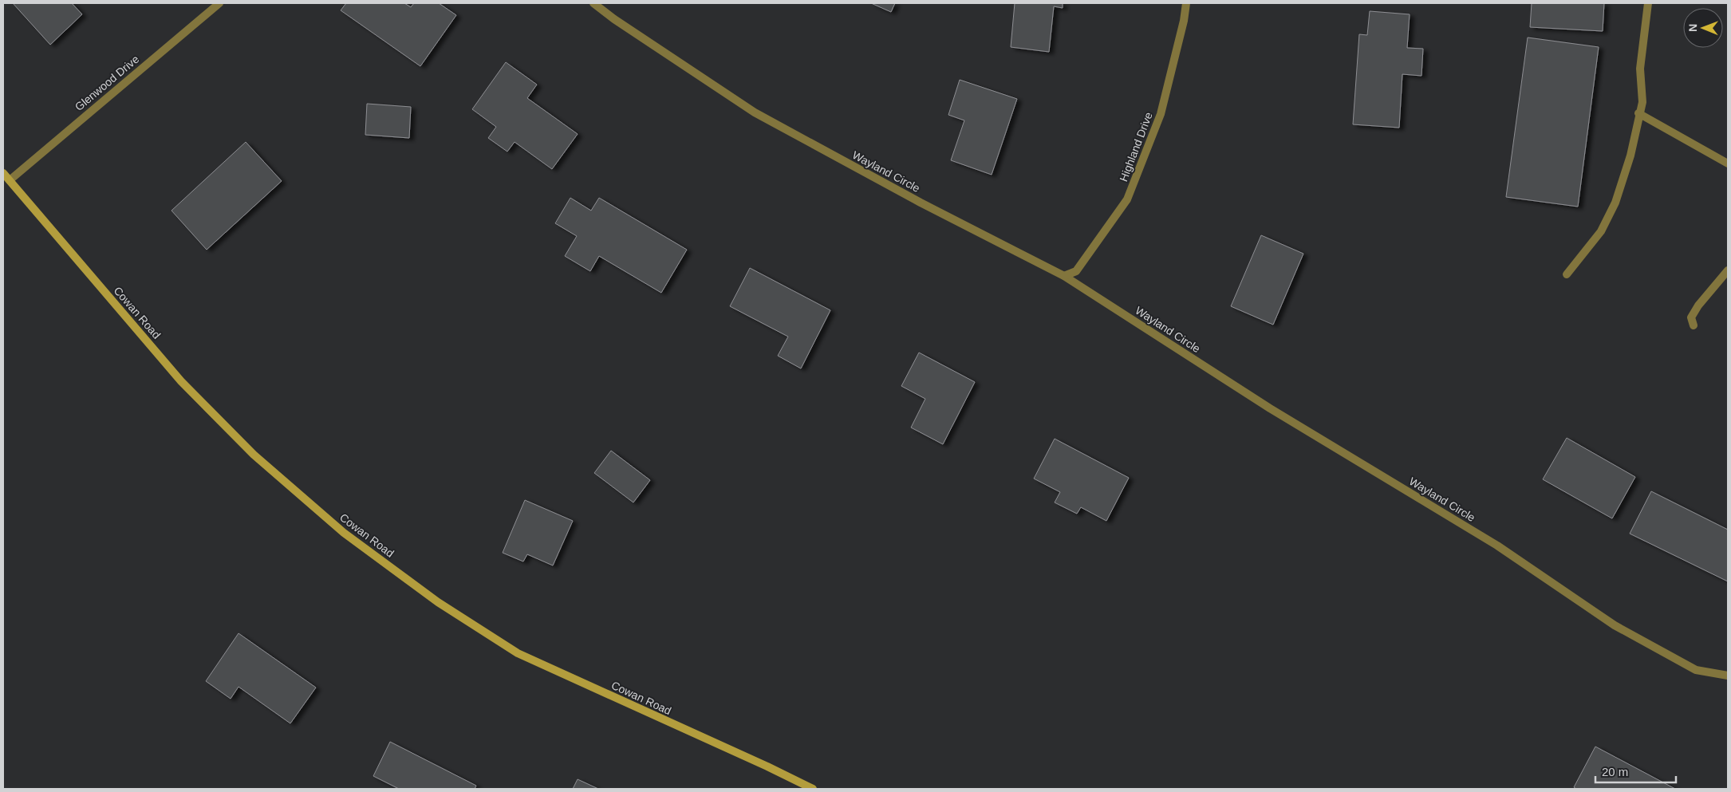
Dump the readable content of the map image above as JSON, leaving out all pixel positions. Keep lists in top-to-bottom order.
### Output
{
  "streets": {
    "main road": ["Cowan Road"],
    "street": ["Glenwood Drive", "Highland Drive", "Wayland Circle"]
  },
  "crossings": [
    ["Glenwood Drive", "Cowan Road"],
    ["Highland Drive", "Wayland Circle"]
  ],
  "scale_bar": "20 m",
  "north": "left"
}
